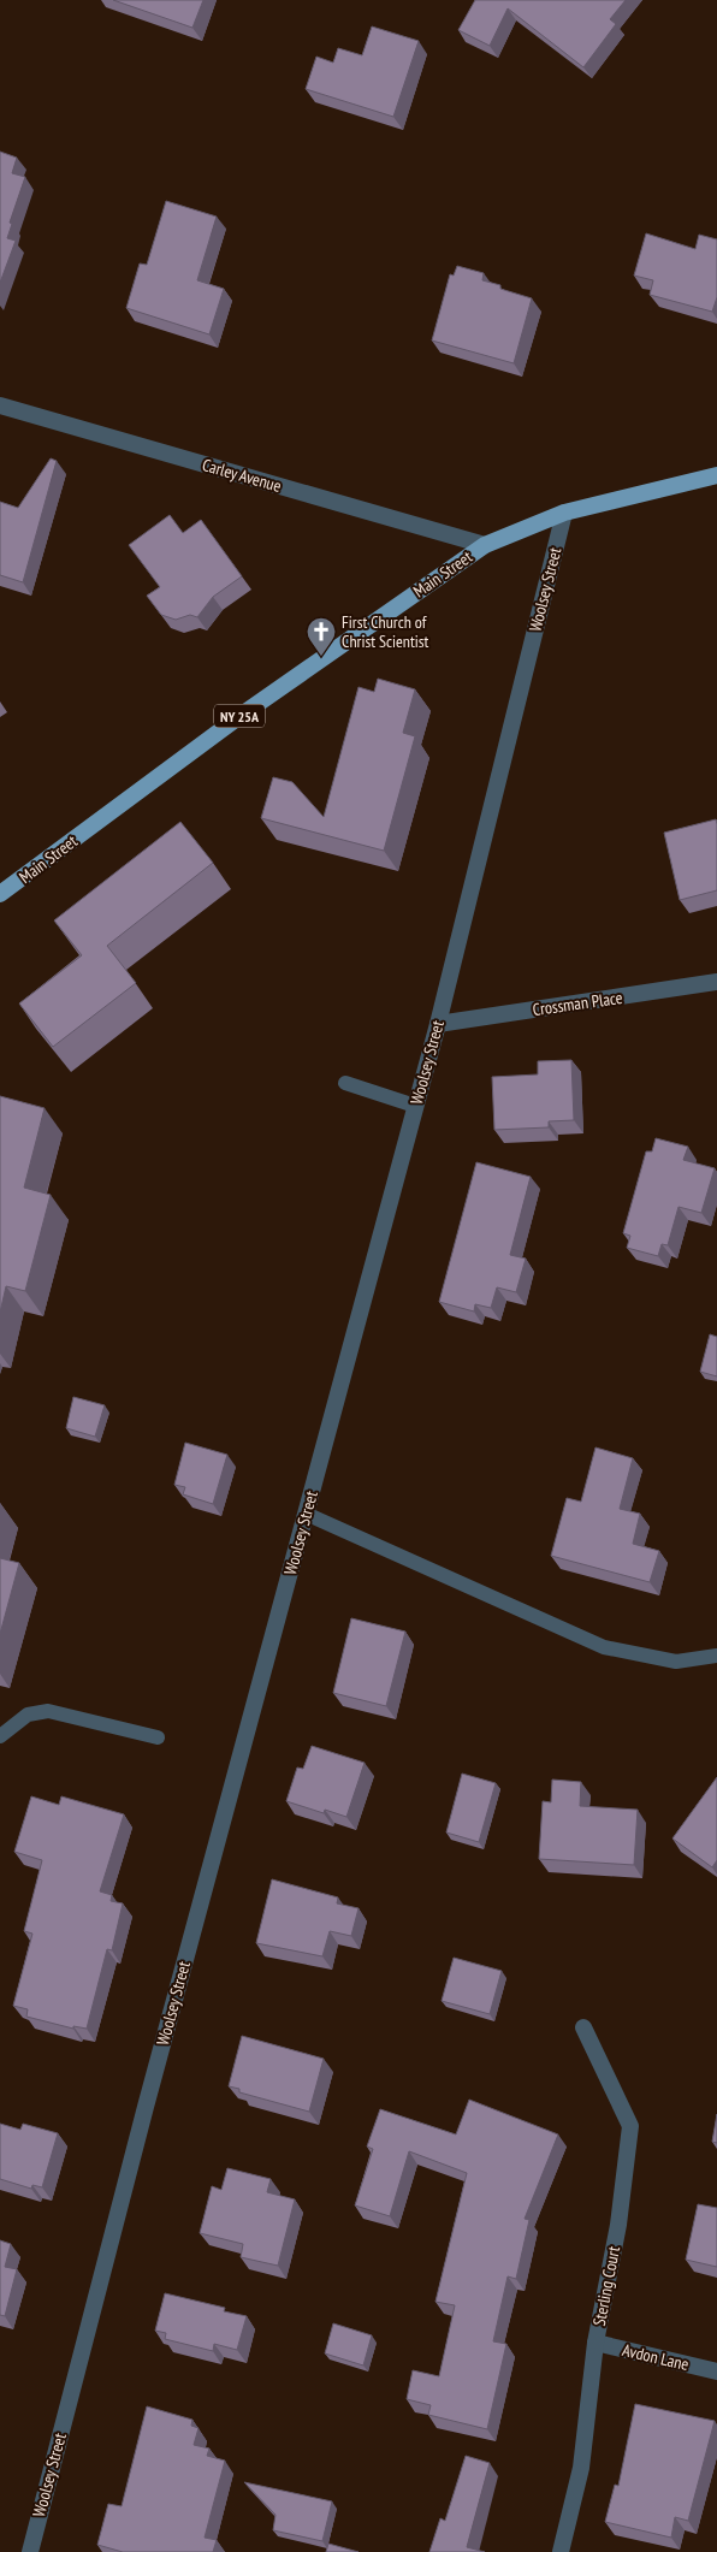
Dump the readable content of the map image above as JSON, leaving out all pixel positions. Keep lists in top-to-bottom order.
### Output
{
  "streets": {
    "main road": ["Main Street", "NY 25A"],
    "street": [
      "Carley Avenue",
      "Woolsey Street",
      "Crossman Place",
      "Sterling Court",
      "Avdon Lane"
    ]
  },
  "crossings": [
    ["Carley Avenue", "Main Street"],
    ["Main Street", "Woolsey Street"],
    ["Woolsey Street", "Crossman Place"],
    ["Sterling Court", "Avdon Lane"]
  ],
  "places": {
    "church": ["First Church of Christ Scientist"]
  }
}
